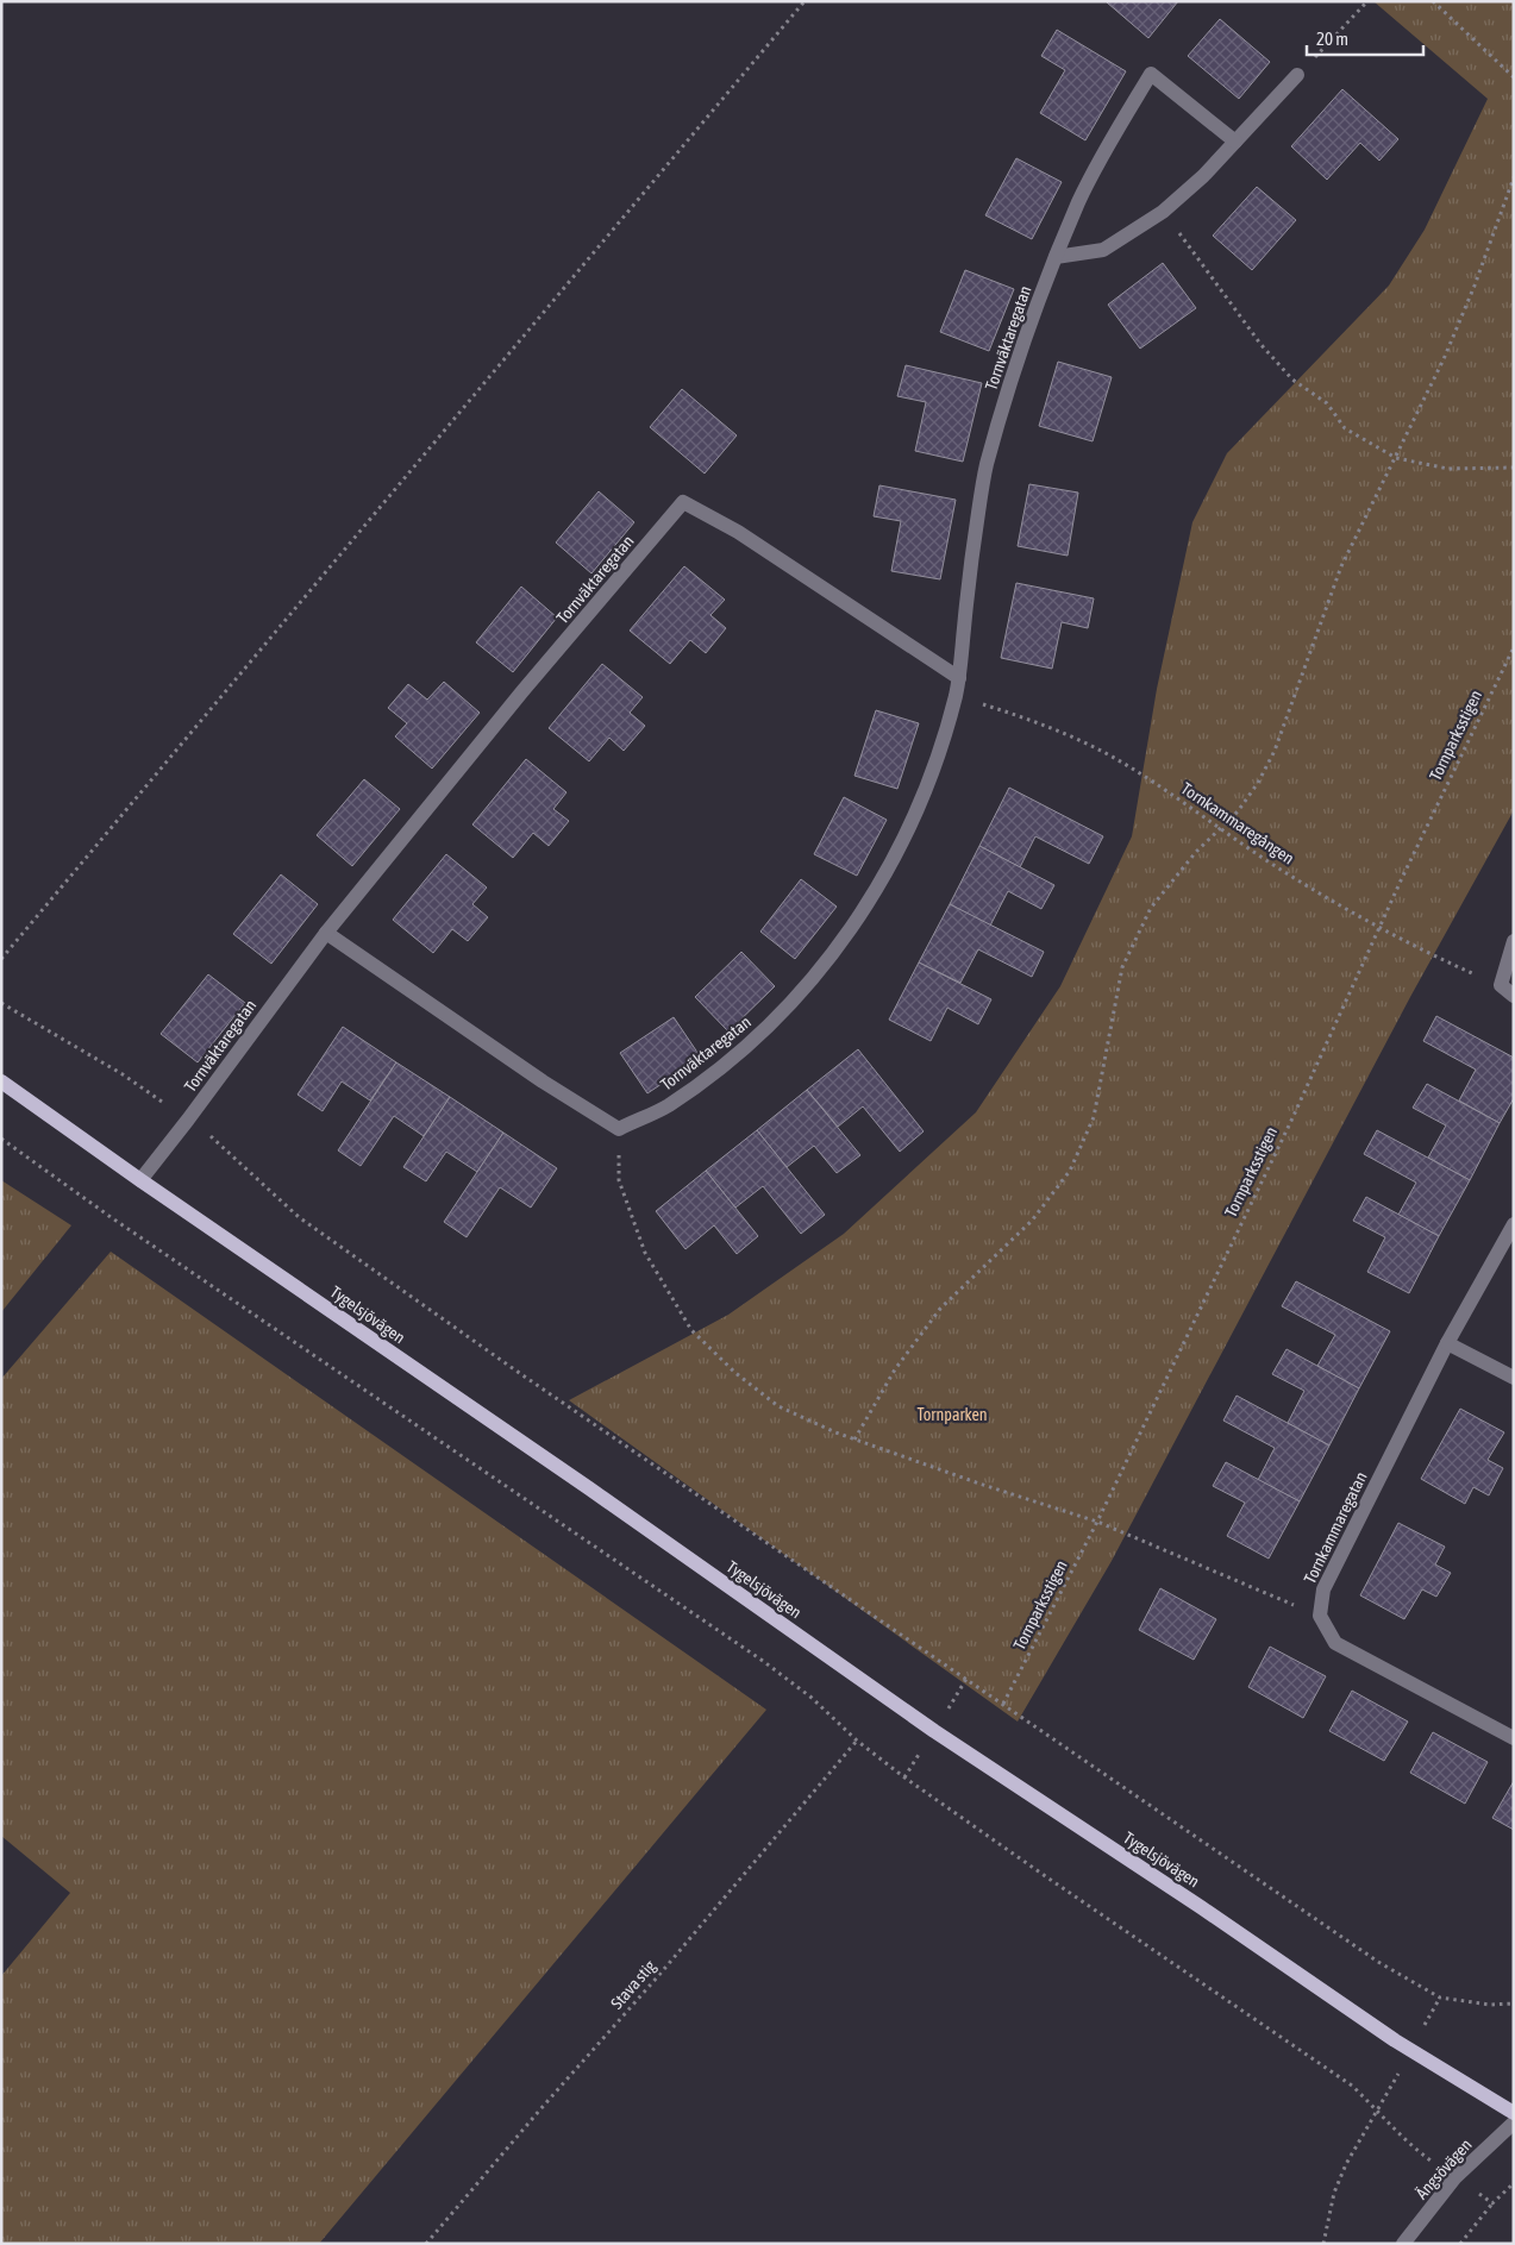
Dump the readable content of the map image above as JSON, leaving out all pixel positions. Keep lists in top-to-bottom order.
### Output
{
  "streets": {
    "main road": ["Tygelsjövägen"],
    "street": ["Tornväktaregatan", "Tornkammaregatan", "Ängsövägen"],
    "path": ["Tornparksstigen", "Tornkammaregången", "Stava stig"]
  },
  "crossings": [
    ["Tornväktaregatan", "Tornkammaregången"],
    ["Tornväktaregatan", "Tygelsjövägen"],
    ["Tornparksstigen", "Tornkammaregången"]
  ],
  "parks": ["Tornparken"],
  "scale_bar": "20 m"
}
